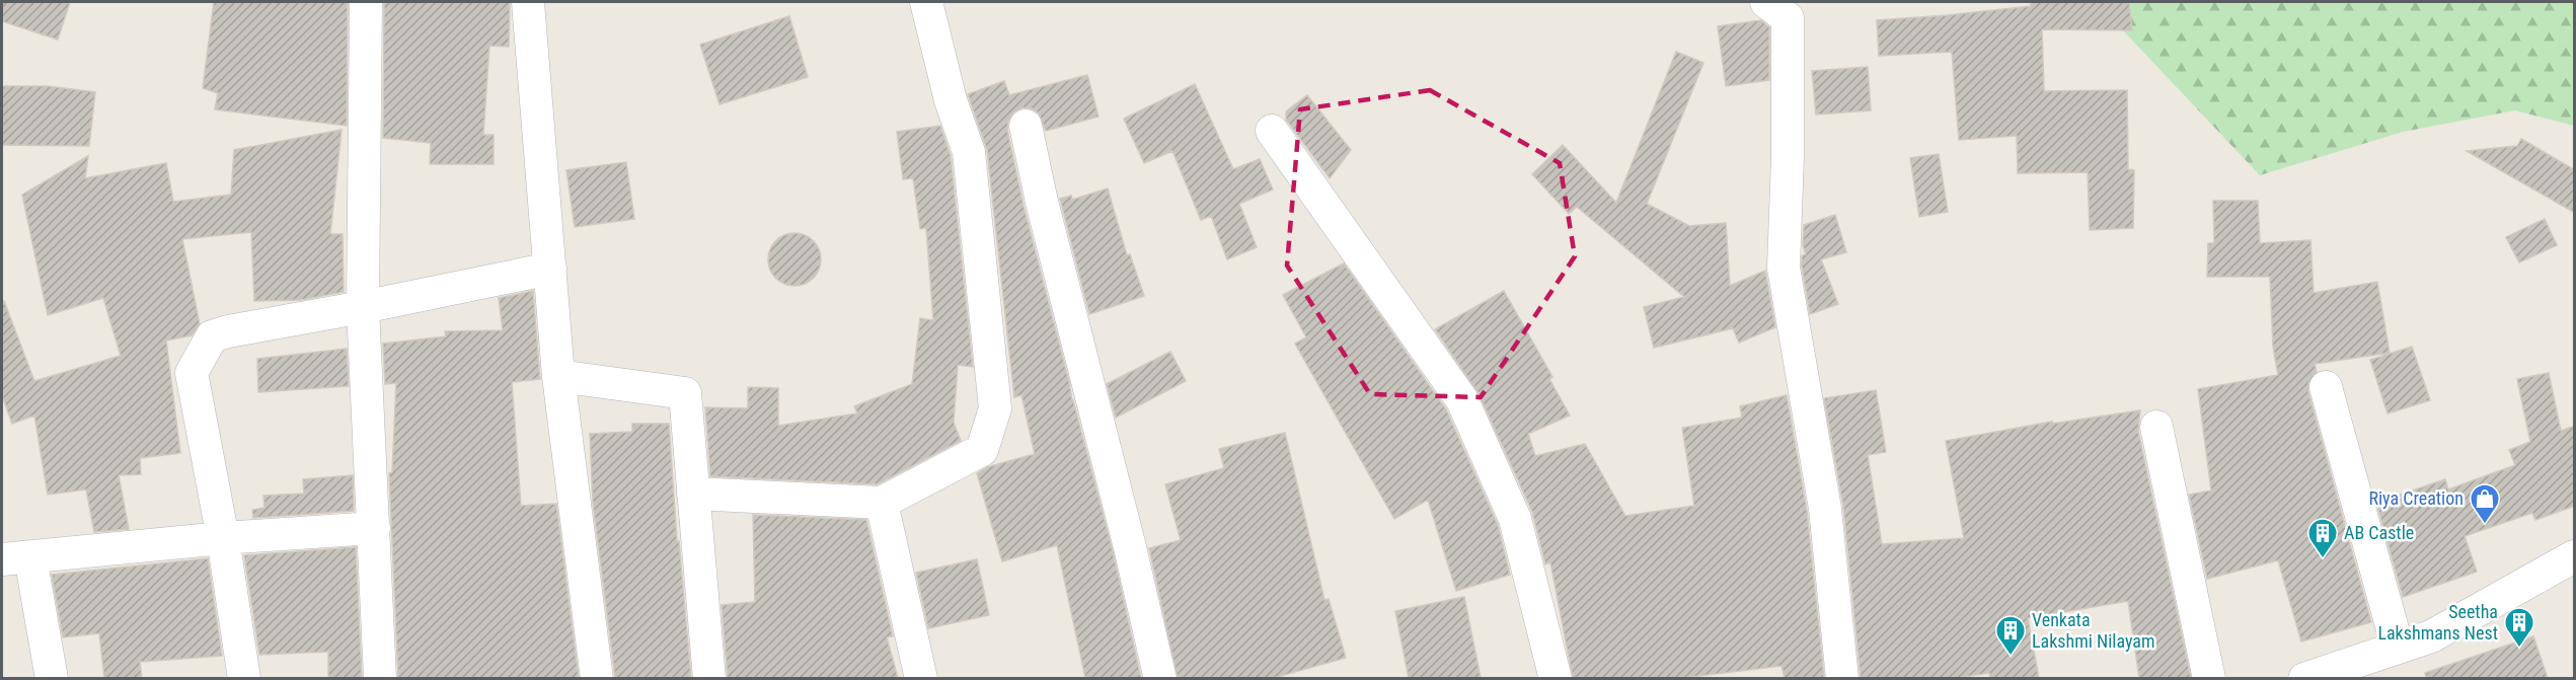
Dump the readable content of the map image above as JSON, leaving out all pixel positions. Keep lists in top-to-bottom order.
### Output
{
  "places": {
    "shop": ["Riya Creation"],
    "building": ["AB Castle", "Seetha Lakshmans Nest", "Venkata Lakshmi Nilayam"]
  }
}
